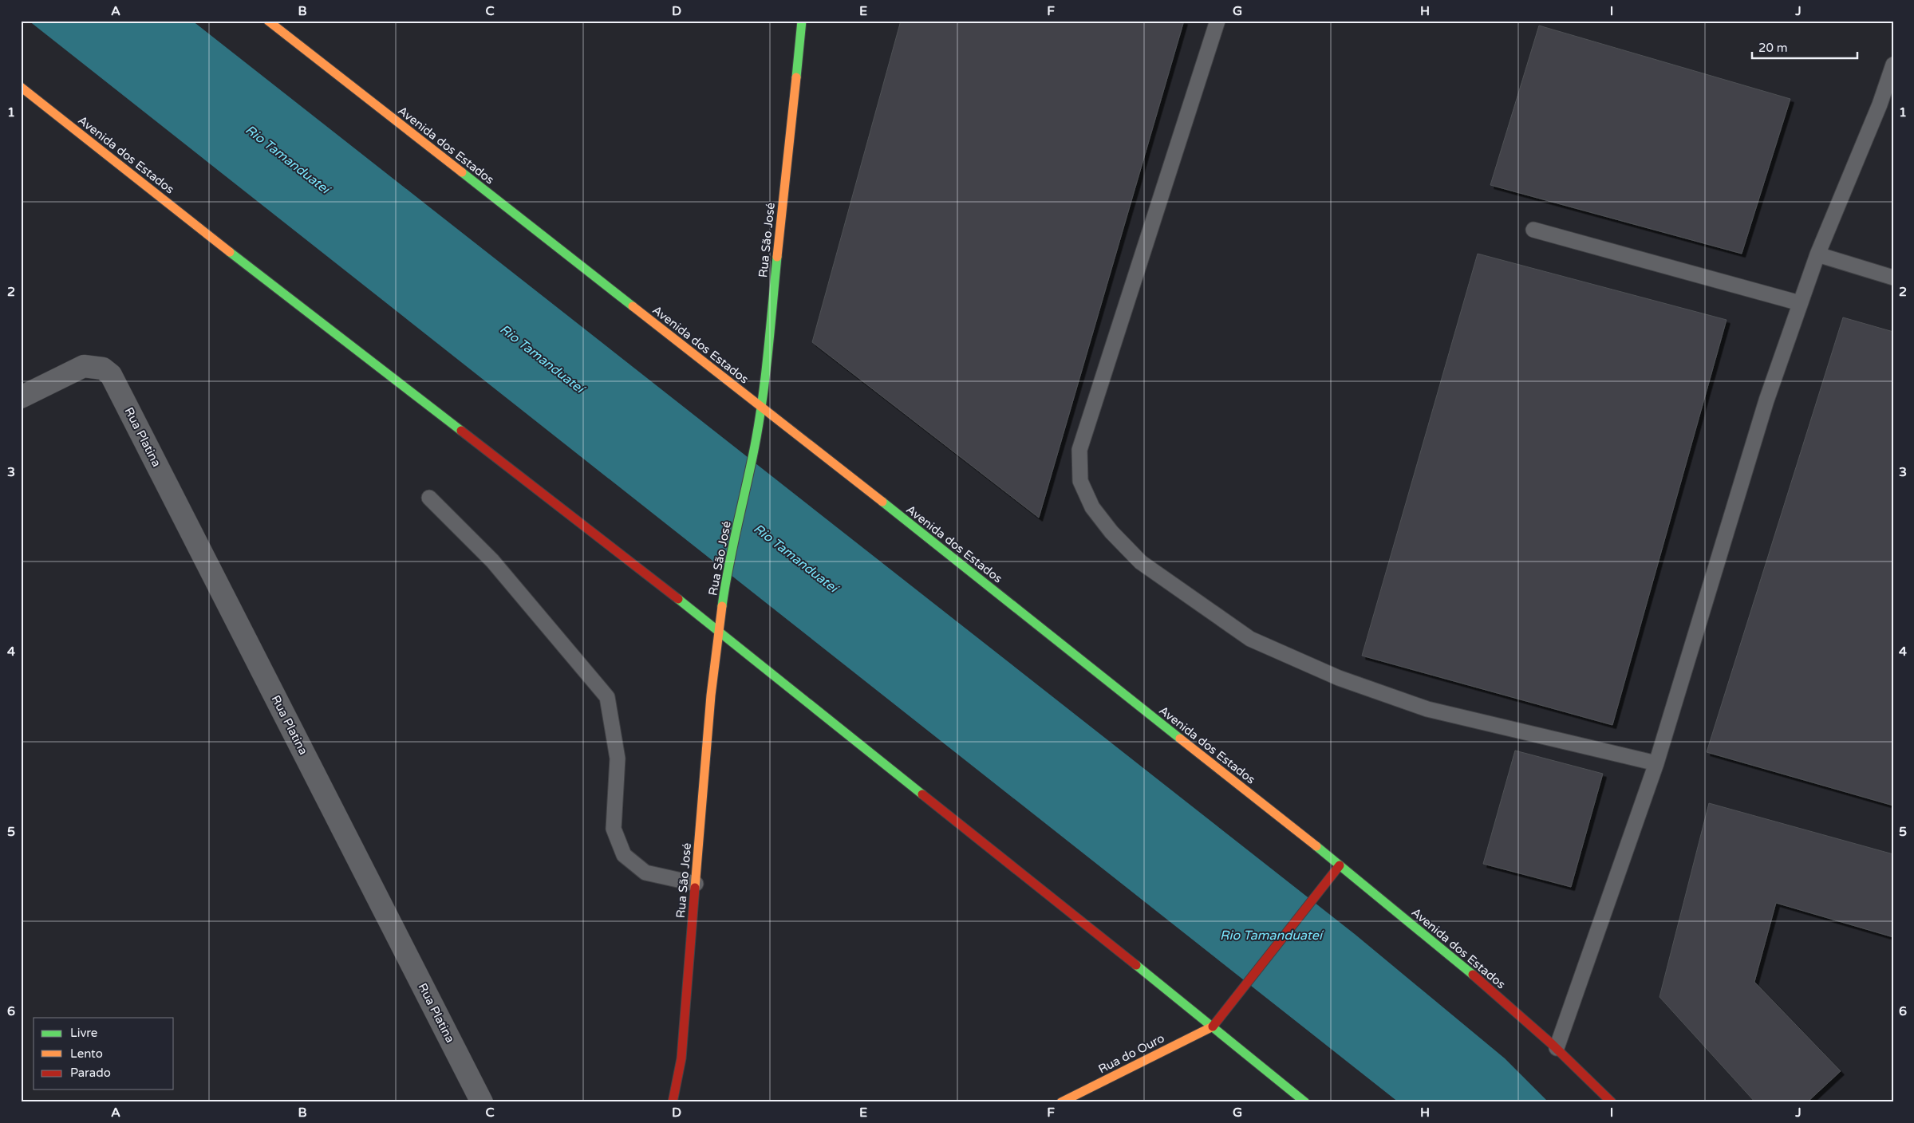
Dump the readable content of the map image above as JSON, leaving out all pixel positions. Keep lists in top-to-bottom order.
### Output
{
  "streets": {
    "main road": ["Avenida dos Estados", "Rua São José", "Rua do Ouro"],
    "street": ["Rua Platina"]
  },
  "crossings": [
    ["Avenida dos Estados", "Rua São José"],
    ["Avenida dos Estados", "Rua do Ouro"]
  ],
  "water": ["Rio Tamanduateí"],
  "legend": ["Livre", "Lento", "Parado"],
  "scale_bar": "20 m",
  "grid": {
    "columns": [
      "A",
      "B",
      "C",
      "D",
      "E",
      "F",
      "G",
      "H",
      "I",
      "J"
    ],
    "rows": [
      "1",
      "2",
      "3",
      "4",
      "5",
      "6"
    ]
  }
}
